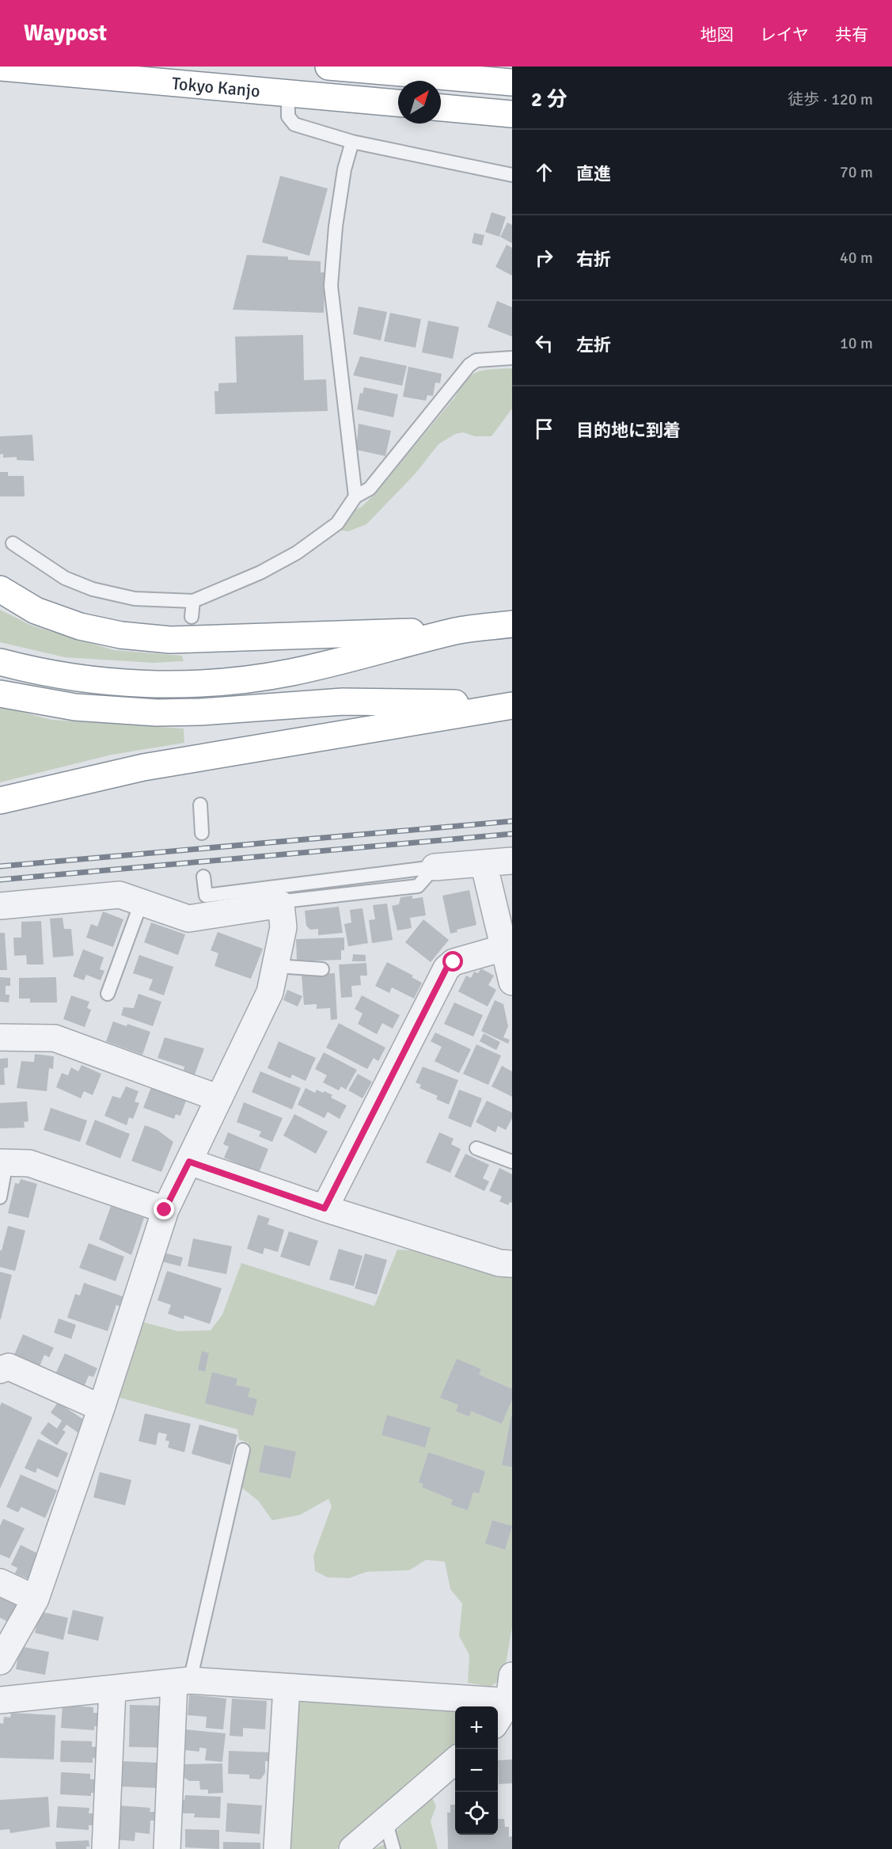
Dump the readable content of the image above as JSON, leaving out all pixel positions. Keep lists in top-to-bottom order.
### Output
{
  "streets": {
    "highway": ["Tokyo Kanjo"]
  },
  "north": "top right",
  "page": {
    "header": "Waypost",
    "nav": ["地図", "レイヤ", "共有"],
    "heading": ["2 分", "徒歩 · 120 m"],
    "list": [
      ["直進", "70 m"],
      ["右折", "40 m"],
      ["左折", "10 m"],
      "目的地に到着"
    ],
    "map_buttons": ["+", "−"]
  }
}
